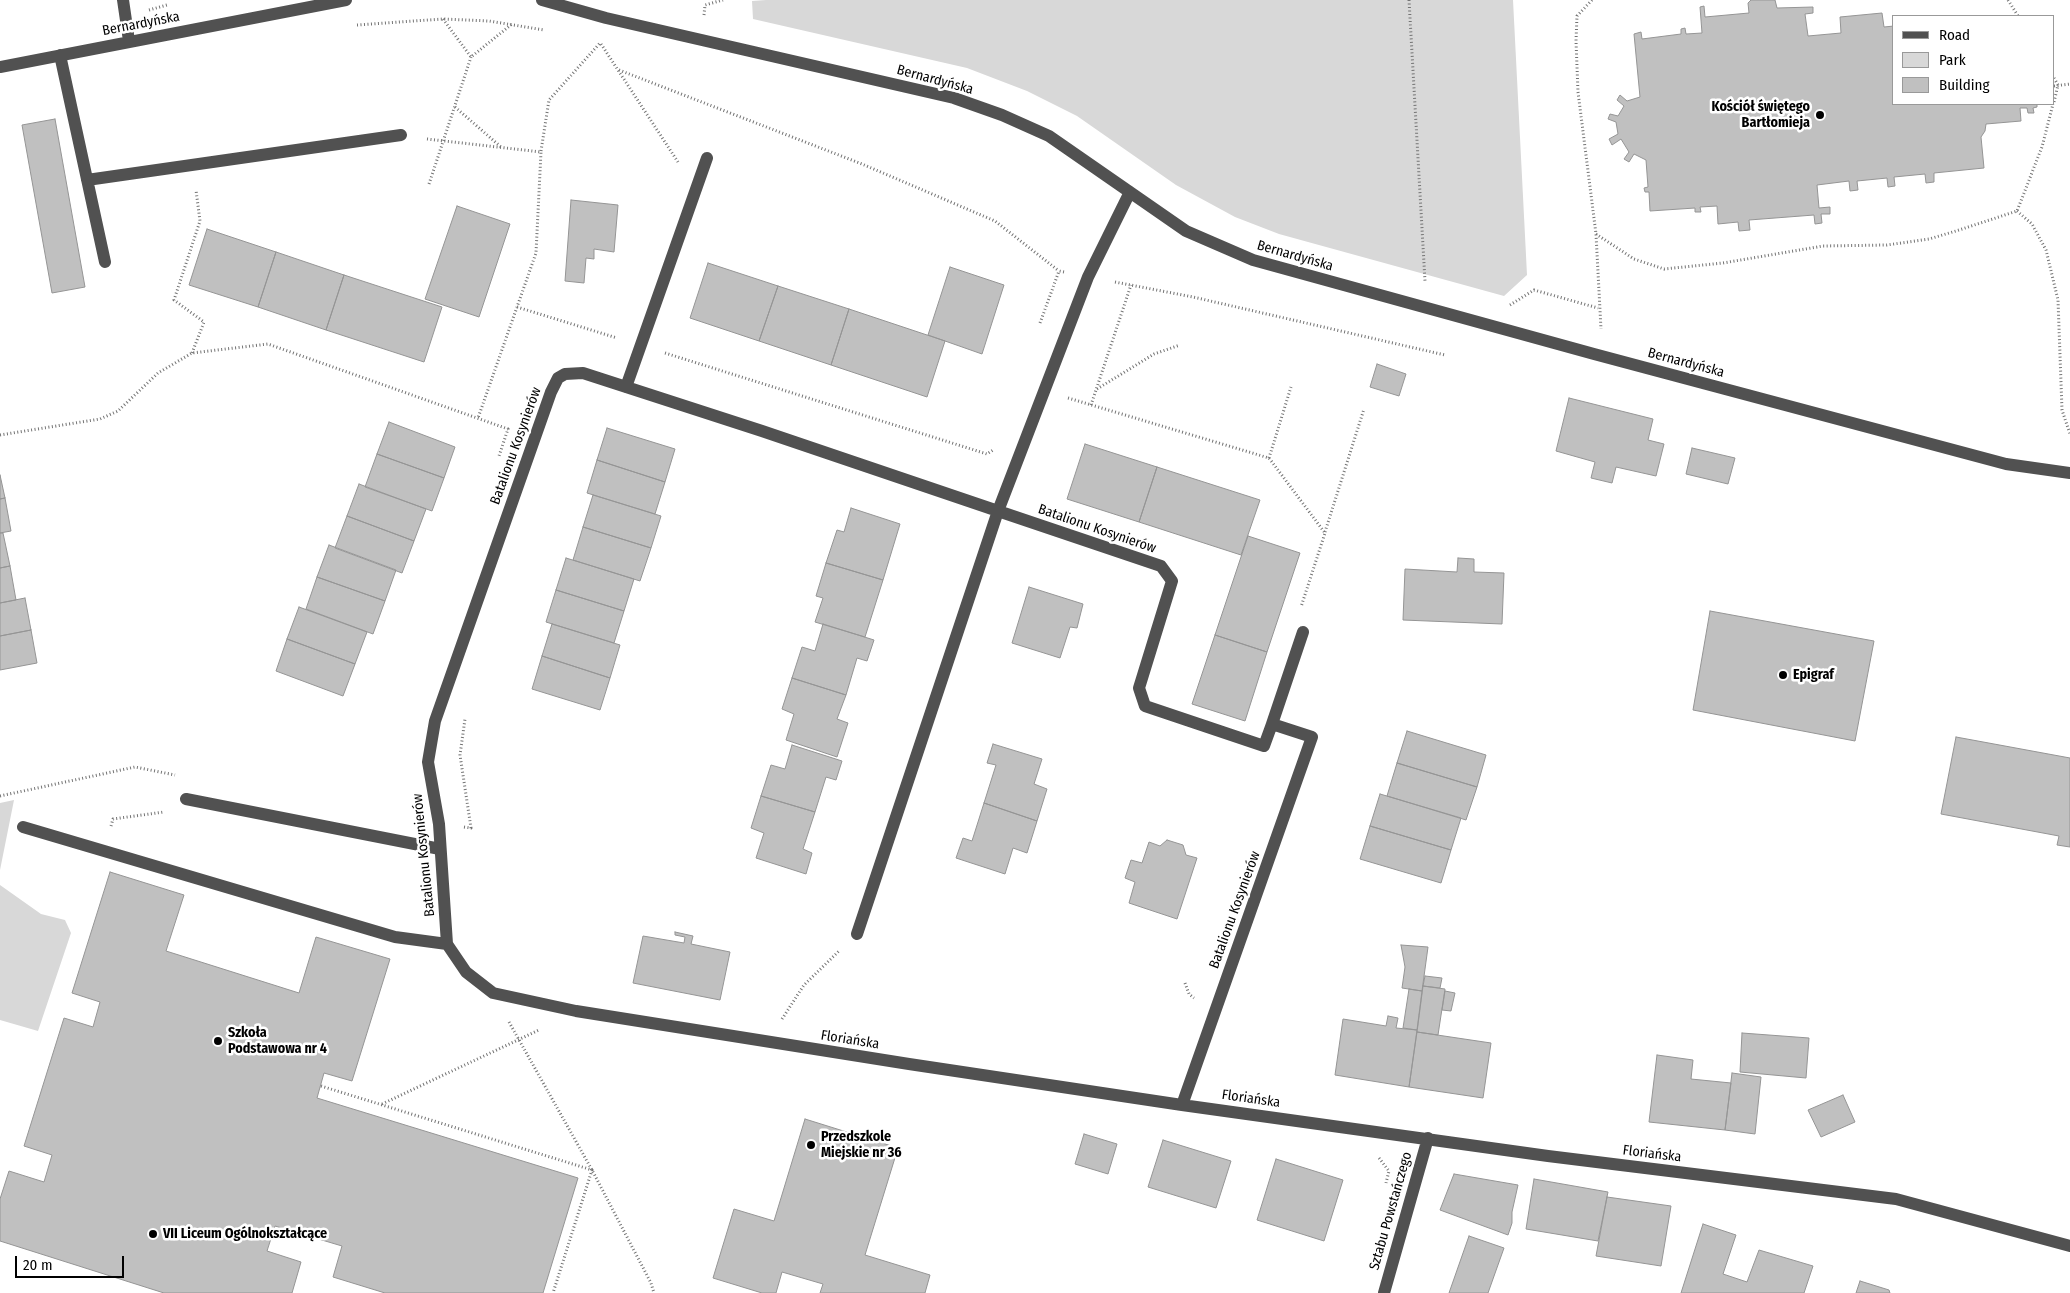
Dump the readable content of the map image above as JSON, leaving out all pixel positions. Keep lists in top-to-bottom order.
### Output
{
  "streets": {
    "street": [
      "Bernardyńska",
      "Batalionu Kosynierów",
      "Floriańska",
      "Sztabu Powstańczego"
    ]
  },
  "crossings": [
    ["Batalionu Kosynierów", "Floriańska"],
    ["Floriańska", "Sztabu Powstańczego"]
  ],
  "places": [
    "Kościół świętego Bartłomieja",
    "Epigraf",
    "Szkoła Podstawowa nr 4",
    "Przedszkole Miejskie nr 36",
    "VII Liceum Ogólnokształcące"
  ],
  "legend": ["Road", "Park", "Building"],
  "scale_bar": "20 m"
}
